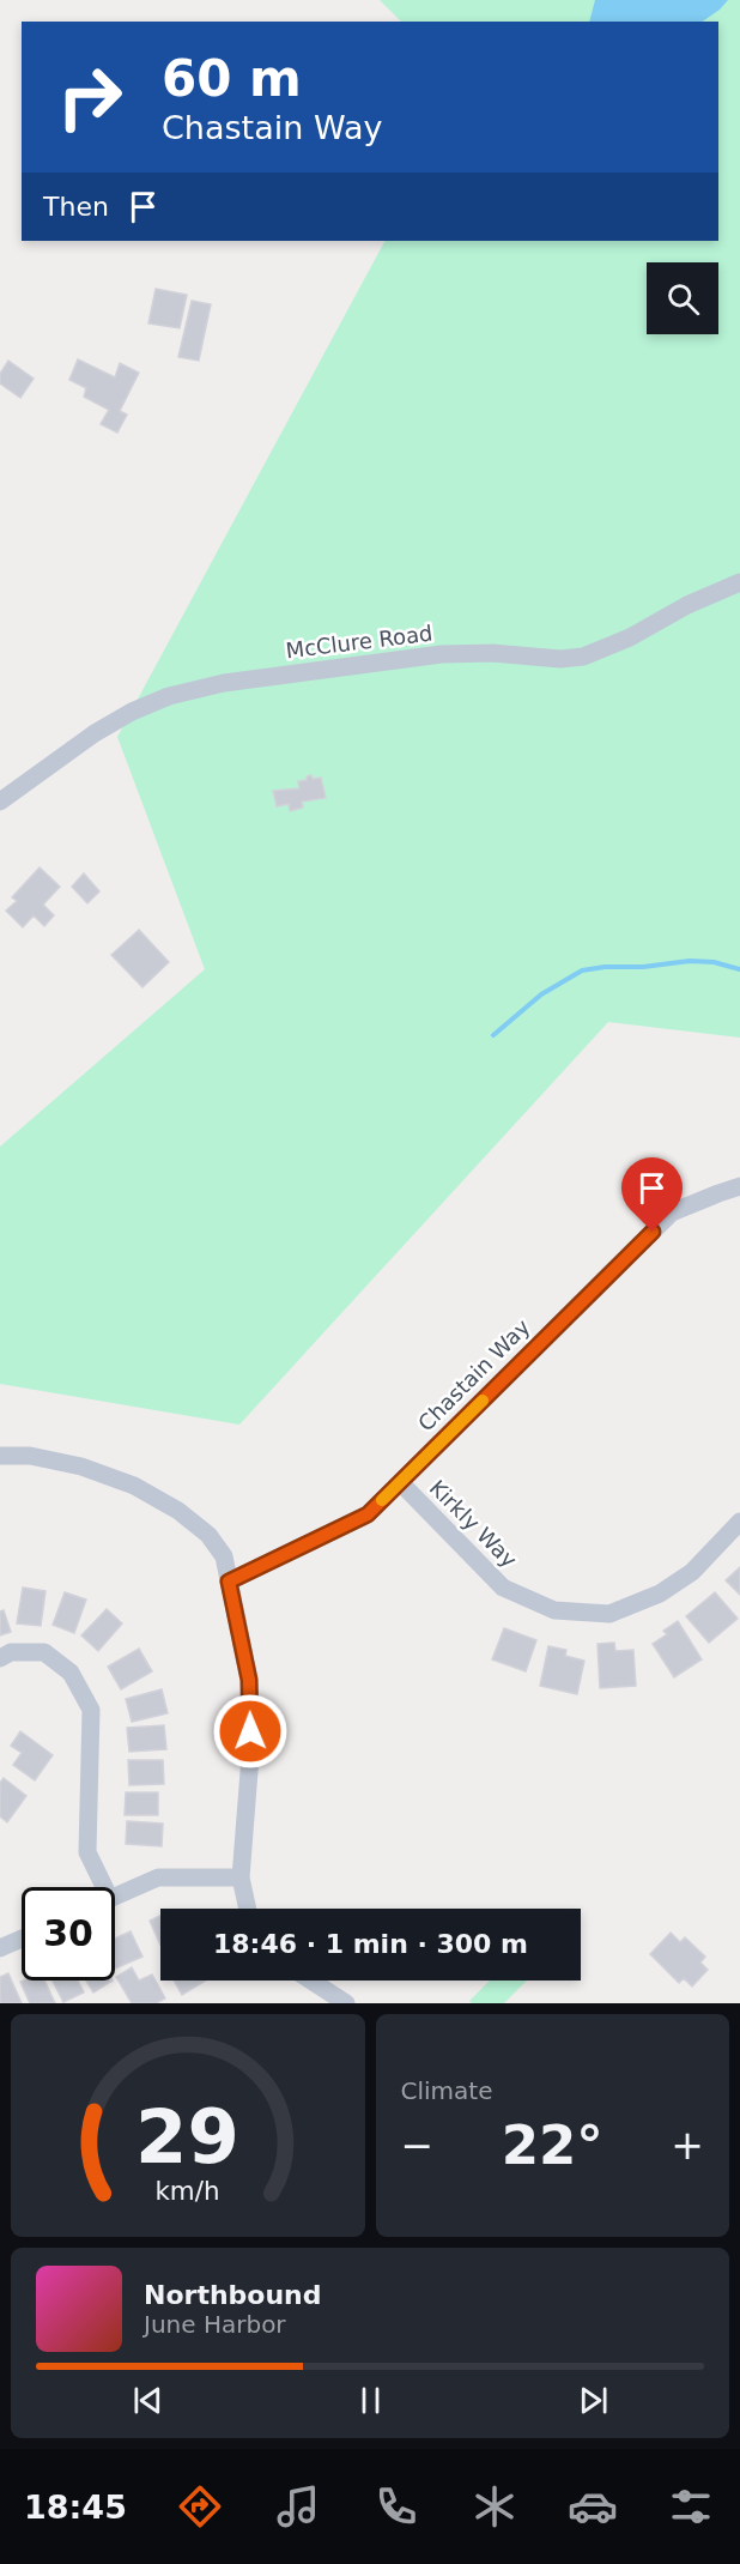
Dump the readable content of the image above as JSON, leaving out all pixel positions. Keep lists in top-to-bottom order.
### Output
{
  "streets": {
    "street": ["McClure Road", "Chastain Way", "Kirkly Way"]
  },
  "crossings": [
    ["Chastain Way", "Kirkly Way"]
  ],
  "page": {
    "turn": ["60 m", "Chastain Way"],
    "then": "Then",
    "limit": "30",
    "trip": "18:46 · 1 min · 300 m",
    "tile": "Climate",
    "heat": ["−", "22°", "+"],
    "song": ["Northbound", "June Harbor"],
    "tabs": "18:45",
    "gauge": ["29", "km/h"]
  }
}
